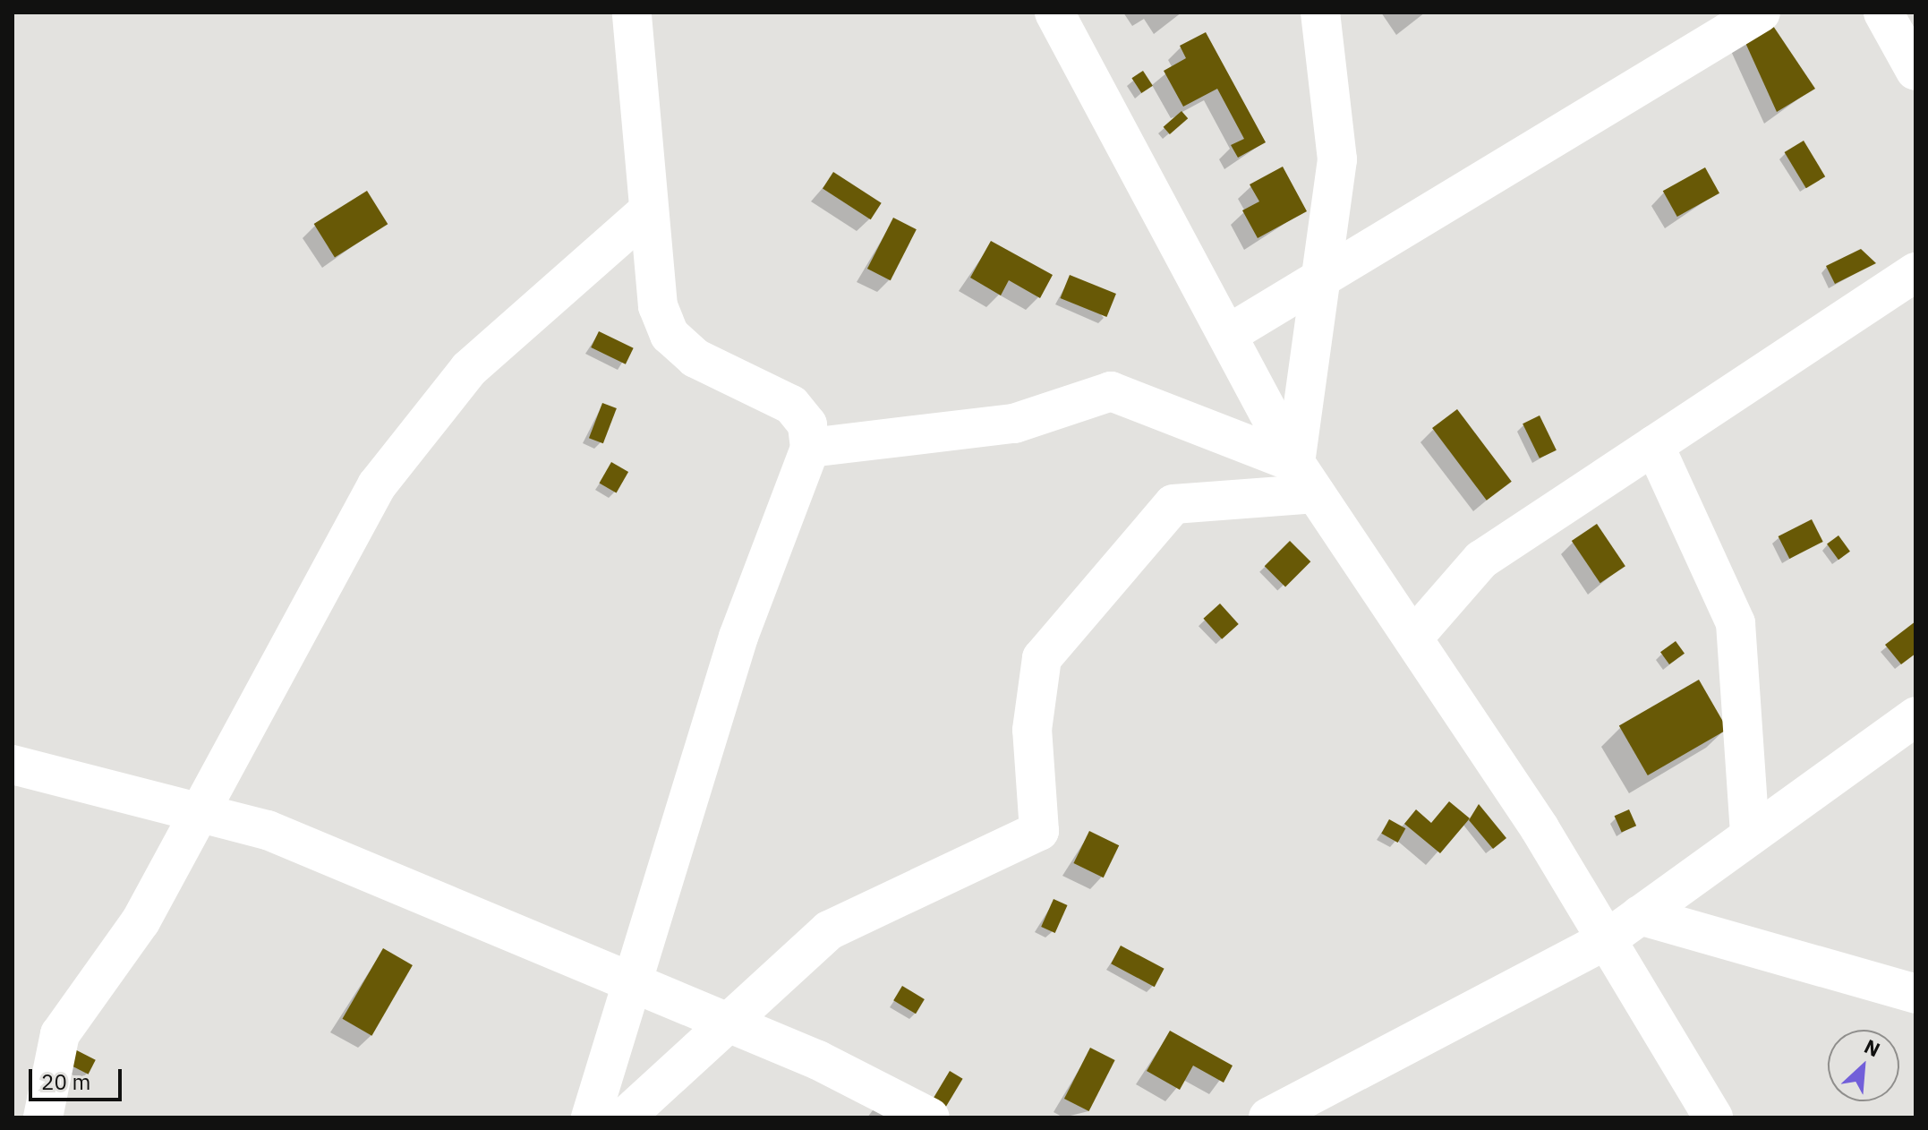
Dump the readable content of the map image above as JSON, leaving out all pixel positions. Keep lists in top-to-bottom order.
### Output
{
  "scale_bar": "20 m",
  "north": "top right"
}
